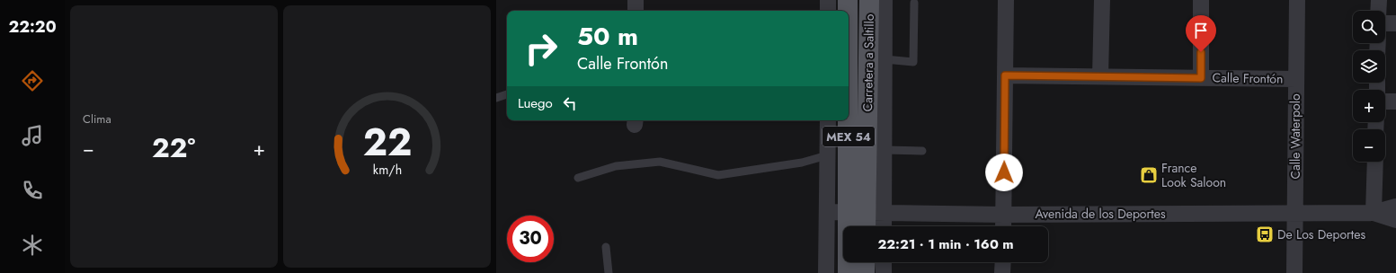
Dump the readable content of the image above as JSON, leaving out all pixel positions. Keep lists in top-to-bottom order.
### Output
{
  "streets": {
    "main road": ["Carretera a Saltillo", "MEX 54"],
    "street": ["Calle Frontón", "Calle Waterpolo", "Avenida de los Deportes"]
  },
  "crossings": [
    ["Carretera a Saltillo", "Avenida de los Deportes"],
    ["Calle Frontón", "Calle Waterpolo"],
    ["Calle Waterpolo", "Avenida de los Deportes"]
  ],
  "places": {
    "shop": ["France Look Saloon"],
    "bus stop": ["De Los Deportes"]
  },
  "page": {
    "tabs": "22:20",
    "tile": "Clima",
    "map_buttons": ["+", "−"],
    "turn": ["50 m", "Calle Frontón"],
    "then": "Luego",
    "heat": ["−", "22°", "+"],
    "limit": "30",
    "trip": "22:21 · 1 min · 160 m",
    "gauge": ["22", "km/h"]
  }
}
